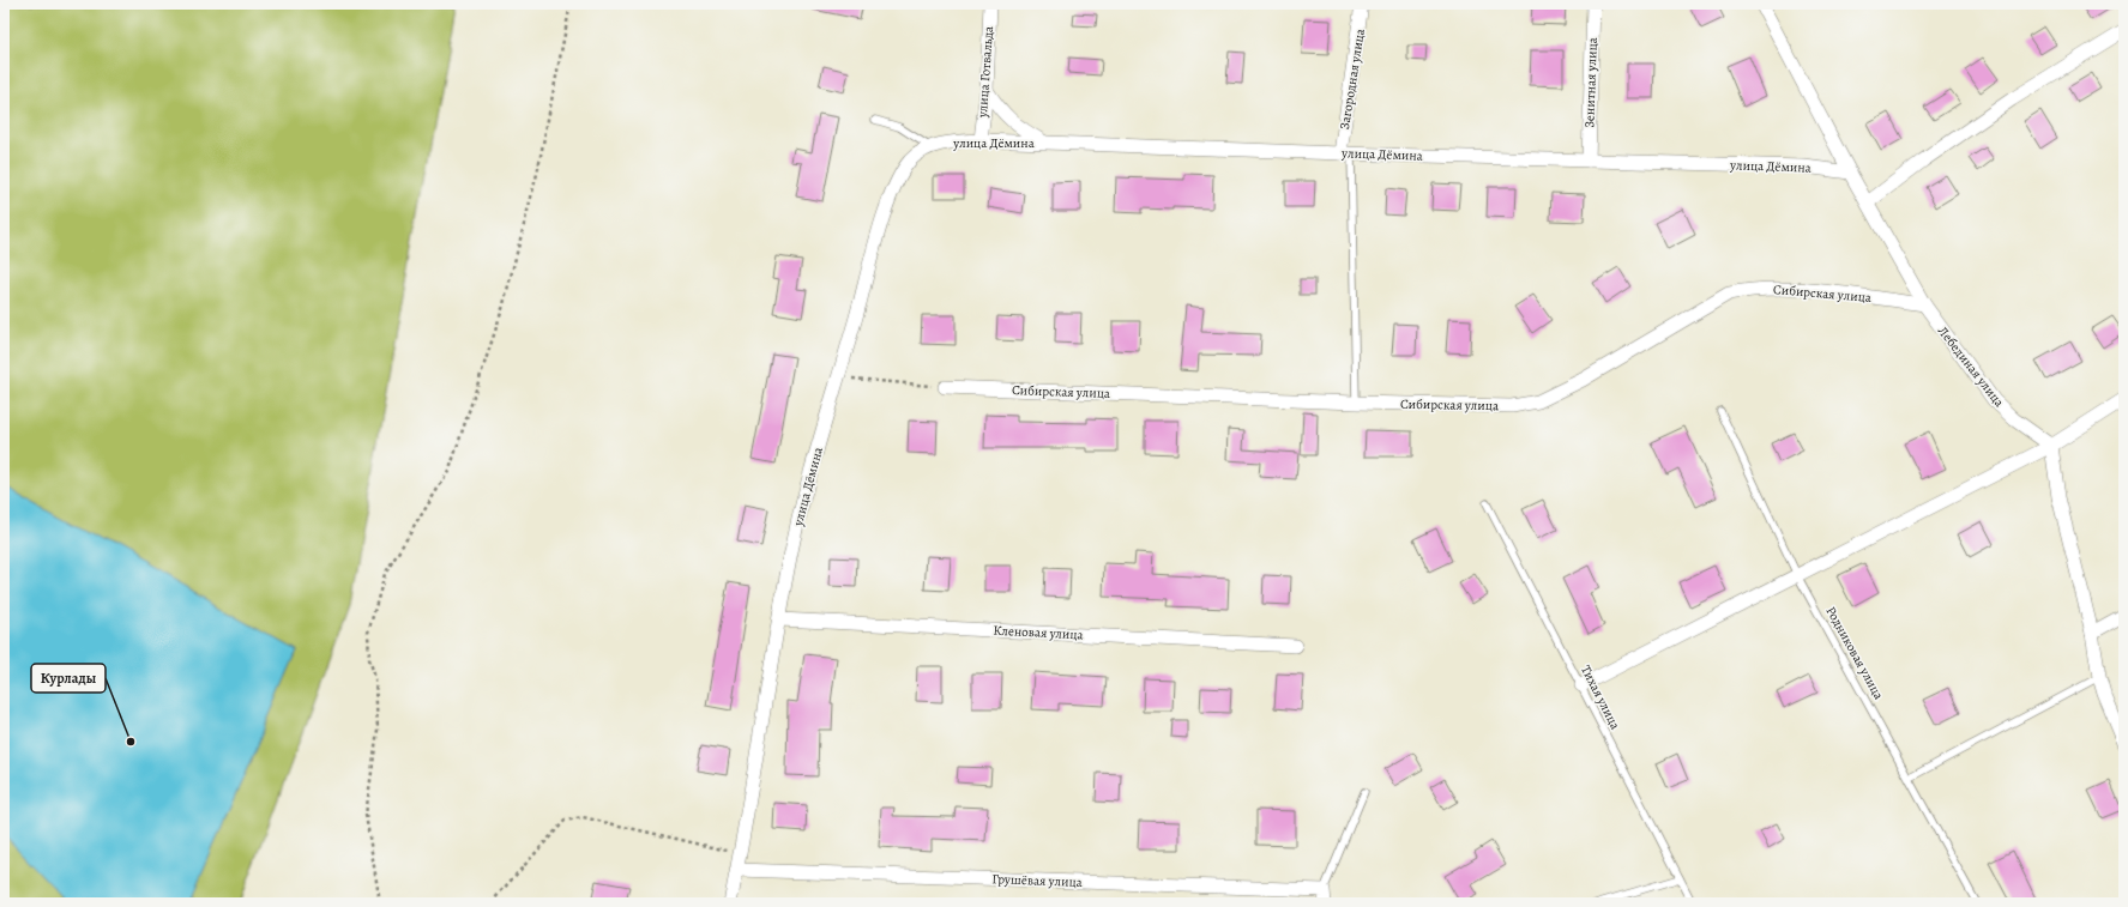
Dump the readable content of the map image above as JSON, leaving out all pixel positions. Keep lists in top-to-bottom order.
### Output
{
  "streets": {
    "street": [
      "улица Готвальда",
      "Загородная улица",
      "Зенитная улица",
      "улица Дёмина",
      "Сибирская улица",
      "Лебединая улица",
      "Кленовая улица",
      "Грушёвая улица"
    ],
    "lane": ["Родниковая улица", "Тихая улица"]
  },
  "crossings": [
    ["улица Готвальда", "улица Дёмина"],
    ["Загородная улица", "улица Дёмина"],
    ["Зенитная улица", "улица Дёмина"],
    ["улица Дёмина", "Лебединая улица"],
    ["улица Дёмина", "Кленовая улица"],
    ["улица Дёмина", "Грушёвая улица"],
    ["Сибирская улица", "Лебединая улица"]
  ],
  "places": ["Курлады"]
}
